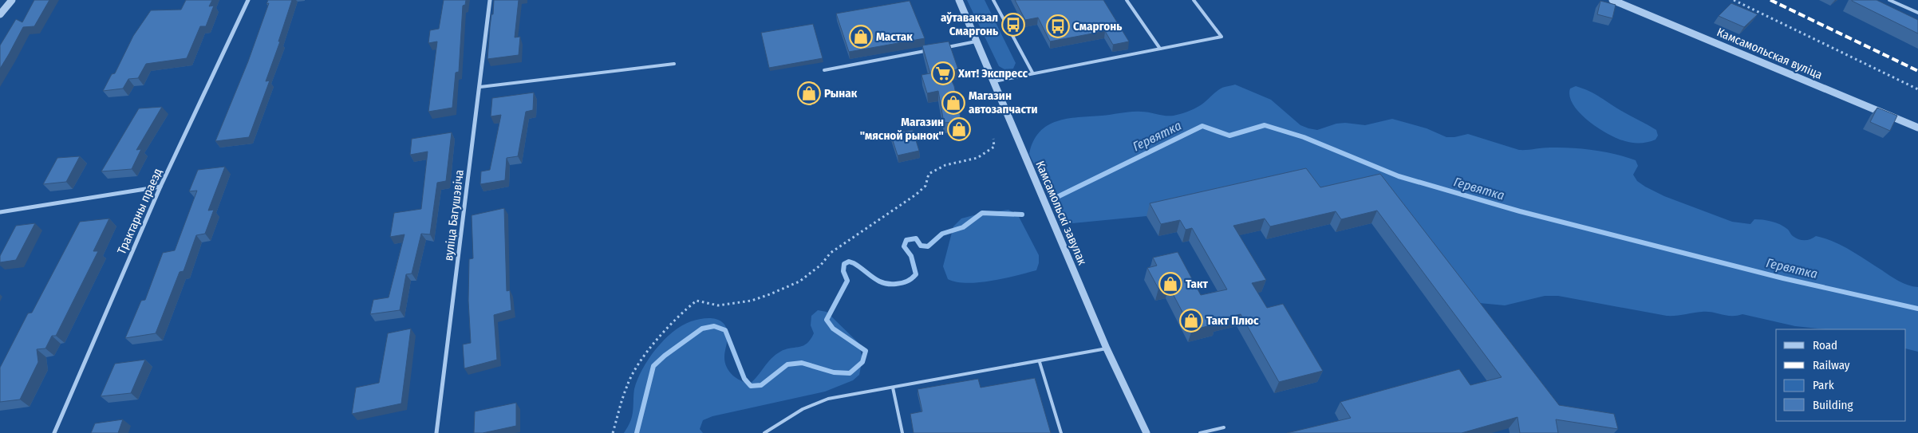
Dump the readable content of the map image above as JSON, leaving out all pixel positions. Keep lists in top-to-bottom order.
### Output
{
  "streets": {
    "street": [
      "Камсамольская вуліца",
      "Трактарны праезд",
      "Камсамольскі завулак",
      "вуліца Багушэвіча"
    ]
  },
  "water": ["Гервятка"],
  "places": {
    "bus stop": ["аўтавакзал Смаргонь", "Смаргонь"],
    "shop": [
      "Мастак",
      "Рынак",
      "Магазин автозапчасти",
      "Магазин \"мясной рынок\"",
      "Такт",
      "Такт Плюс"
    ],
    "supermarket": ["Хит! Экспресс"]
  },
  "legend": [
    "Road",
    "Railway",
    "Park",
    "Building"
  ]
}
